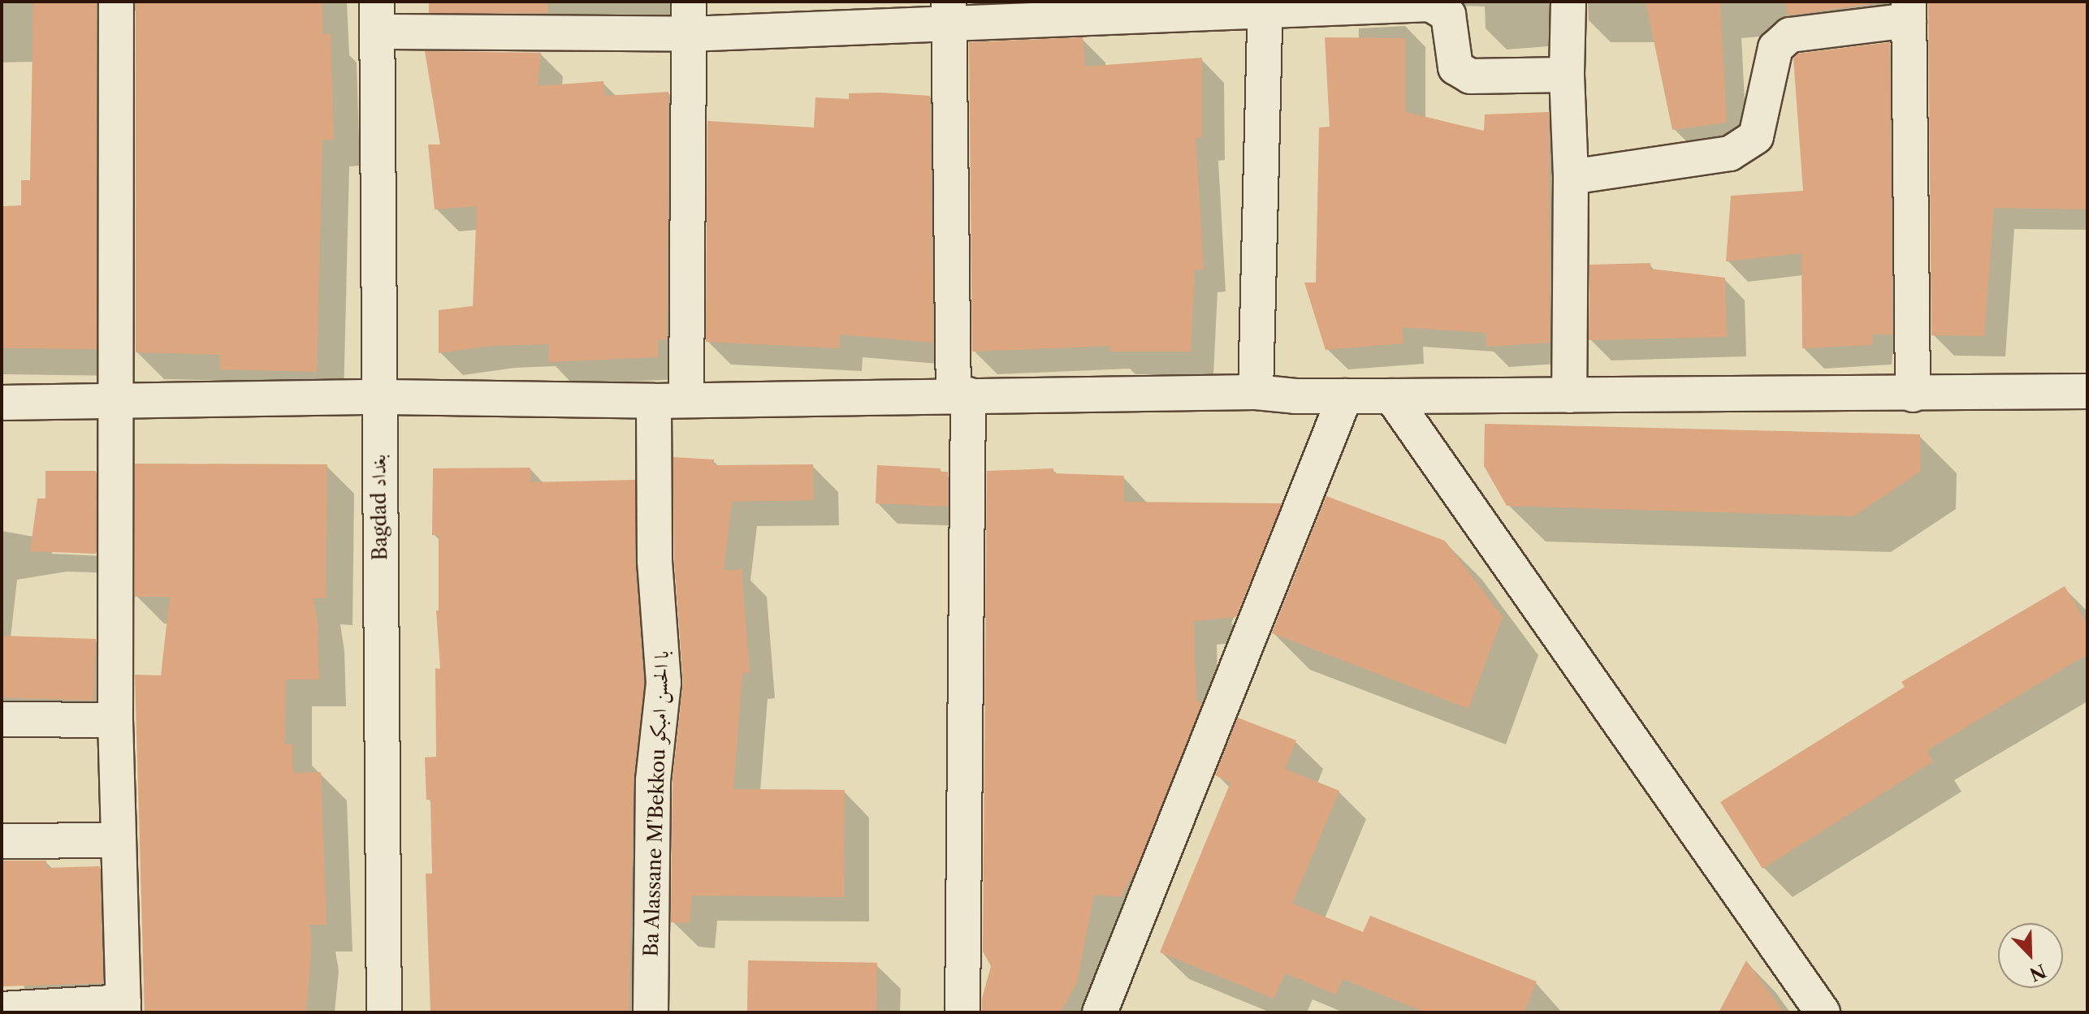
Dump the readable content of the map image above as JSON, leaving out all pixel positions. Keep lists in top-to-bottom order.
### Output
{
  "streets": {
    "street": ["Bagdad بغداد", "Ba Alassane M'Bekkou با الحسن امبكو"]
  },
  "north": "bottom right"
}
